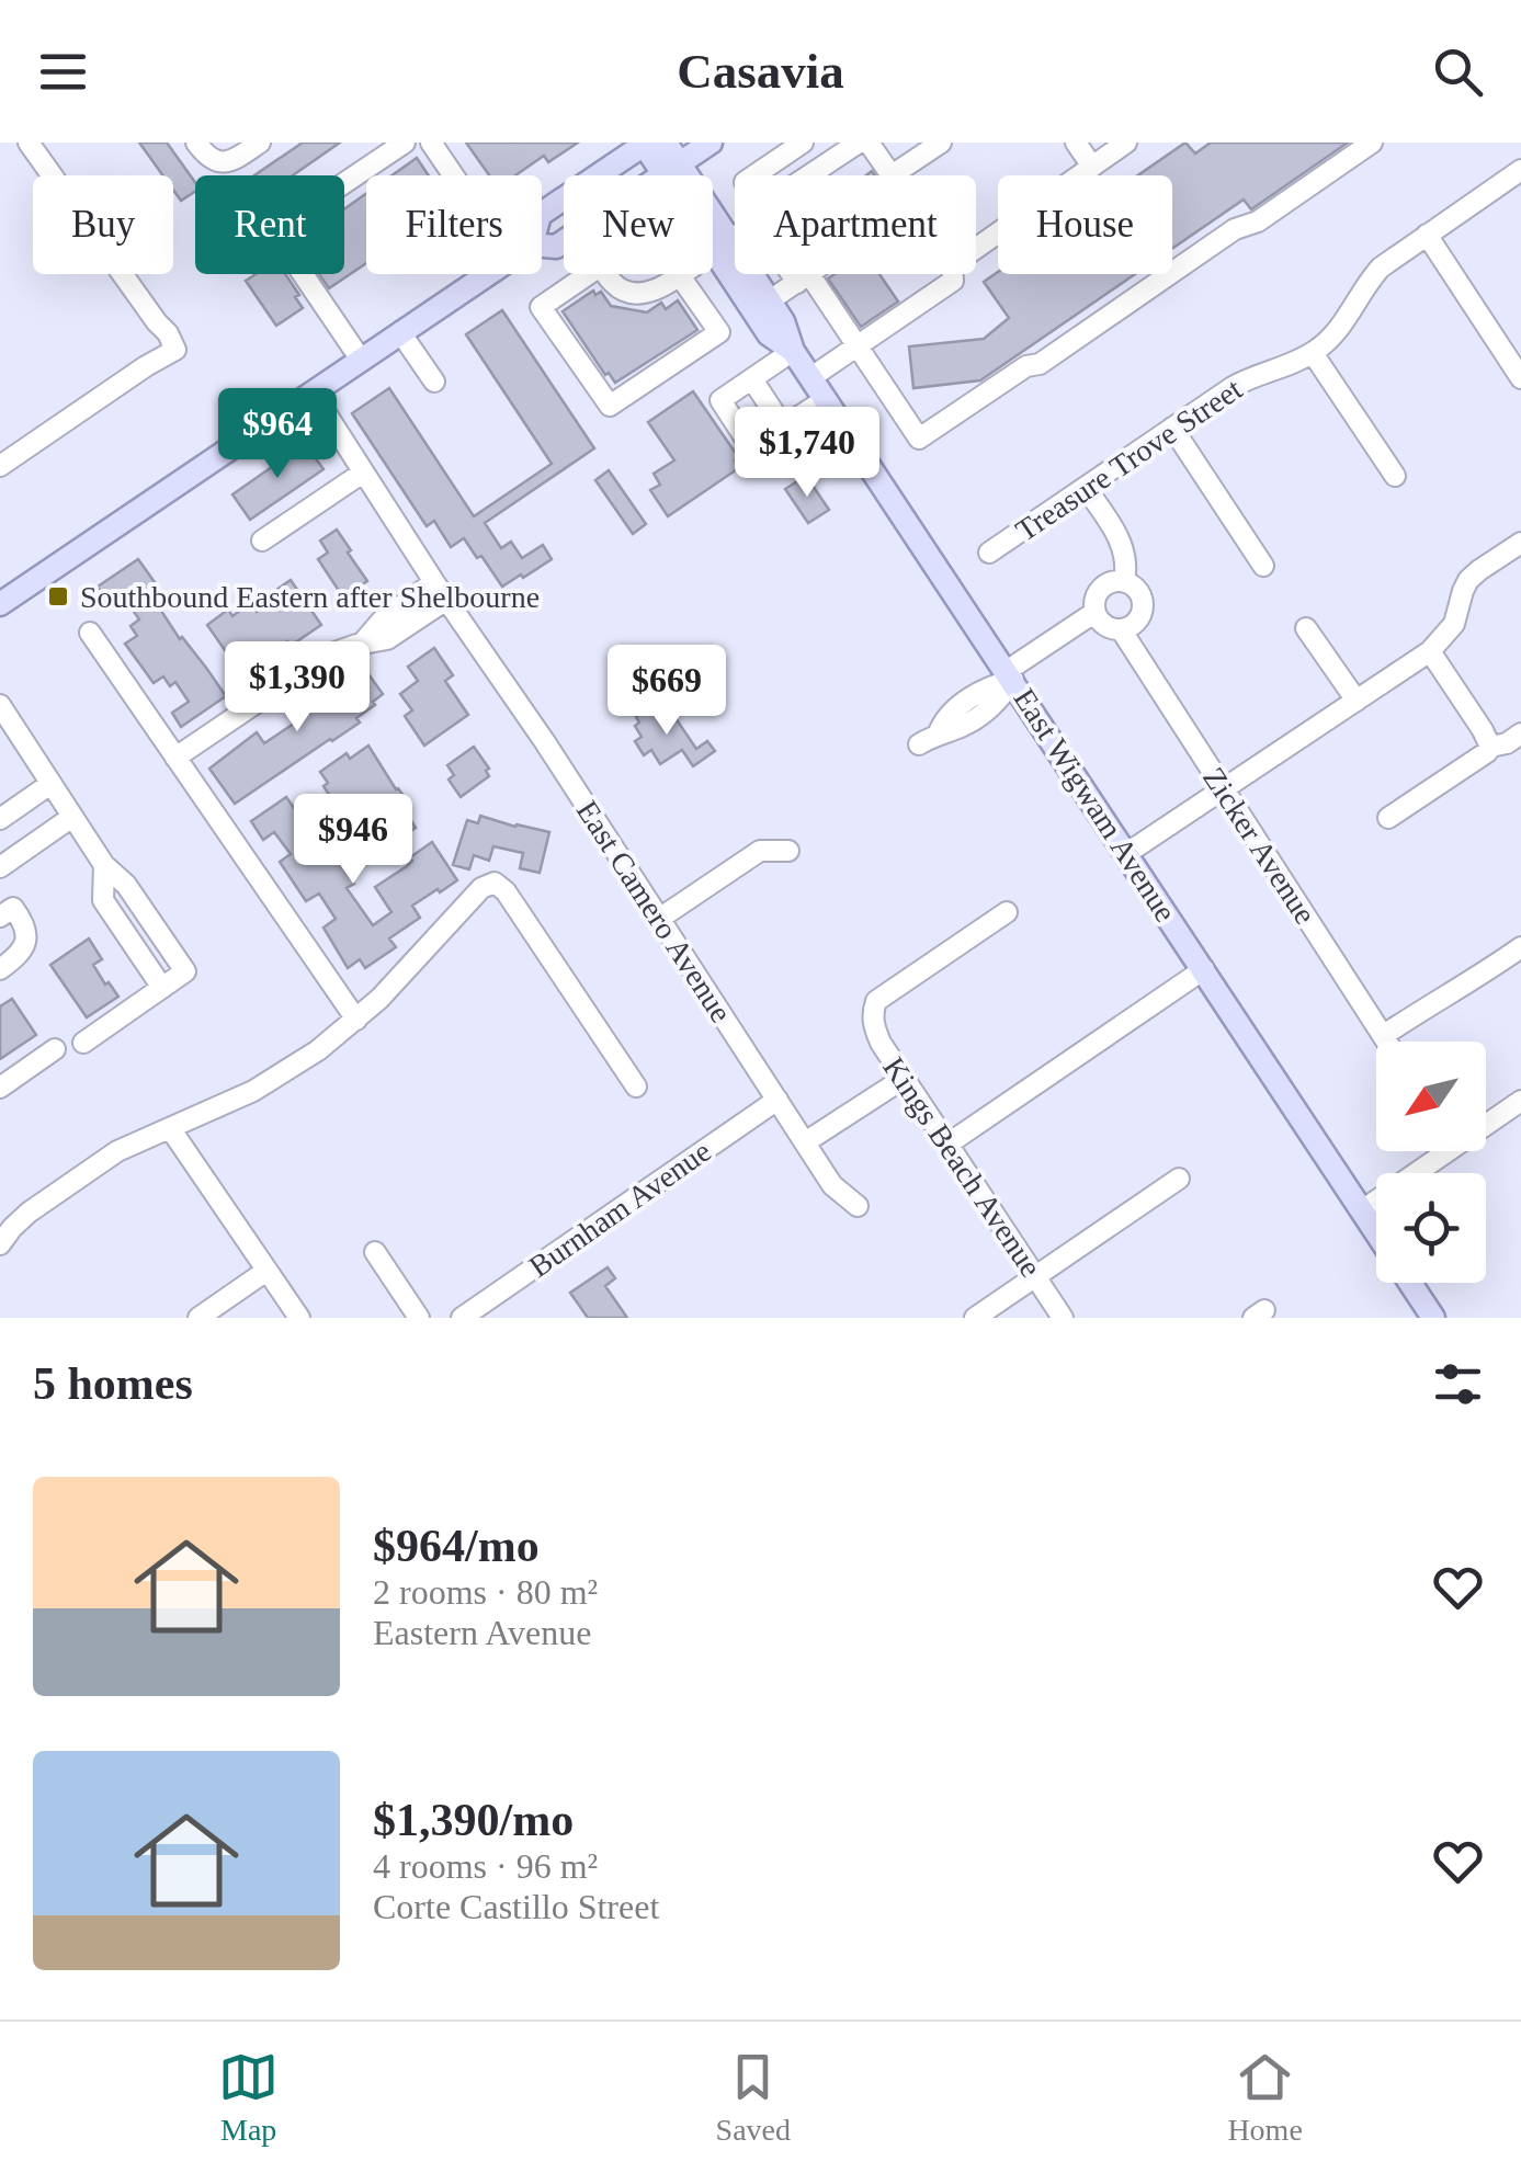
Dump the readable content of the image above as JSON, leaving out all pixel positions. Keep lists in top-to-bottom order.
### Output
{
  "streets": {
    "main road": ["East Wigwam Avenue"],
    "street": [
      "Treasure Trove Street",
      "Zicker Avenue",
      "East Camero Avenue",
      "Kings Beach Avenue",
      "Burnham Avenue"
    ]
  },
  "crossings": [
    ["East Camero Avenue", "Burnham Avenue"]
  ],
  "places": {
    "transit": ["Southbound Eastern after Shelbourne"]
  },
  "north": "bottom left",
  "page": {
    "header": "Casavia",
    "chip": [
      "Buy",
      "Rent",
      "Filters",
      "New",
      "Apartment",
      "House"
    ],
    "price": [
      "$964",
      "$1,740",
      "$1,390",
      "$669",
      "$946"
    ],
    "heading": "5 homes",
    "list": [
      {
        "name": "$964/mo",
        "note": "2 rooms · 80 m² · Eastern Avenue"
      },
      {
        "name": "$1,390/mo",
        "note": "4 rooms · 96 m² · Corte Castillo Street"
      }
    ],
    "tabs": ["Map", "Saved", "Home"]
  }
}
